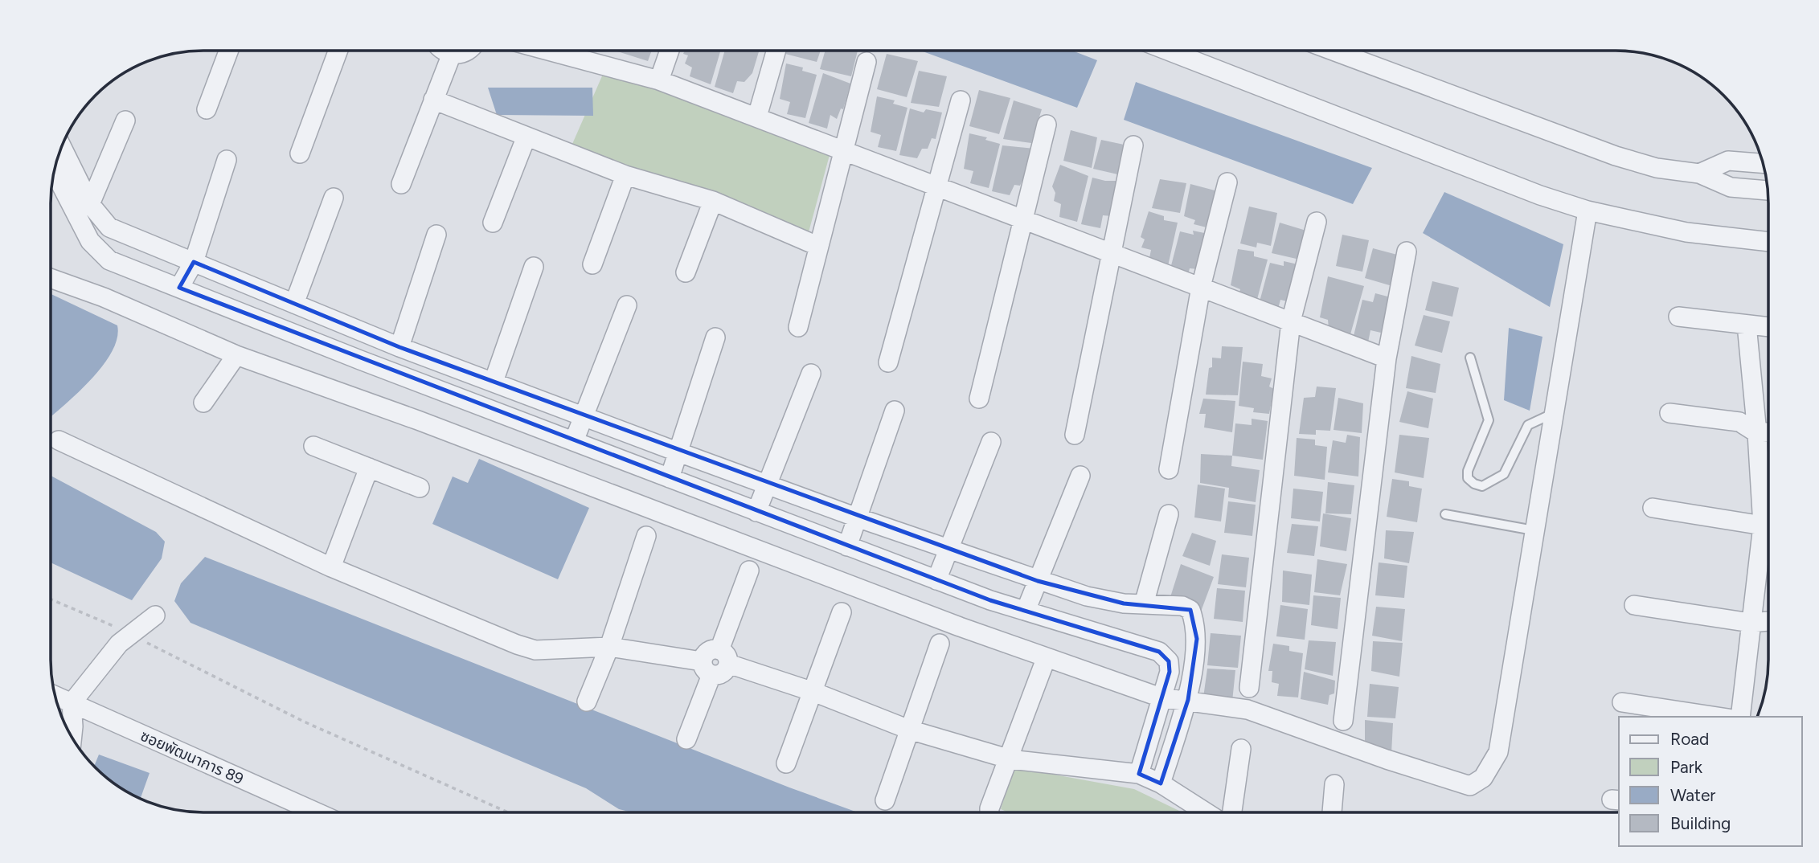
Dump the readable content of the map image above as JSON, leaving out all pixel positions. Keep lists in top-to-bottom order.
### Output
{
  "streets": {
    "street": ["ซอยพัฒนาการ 89"]
  },
  "legend": [
    "Road",
    "Park",
    "Water",
    "Building"
  ]
}
